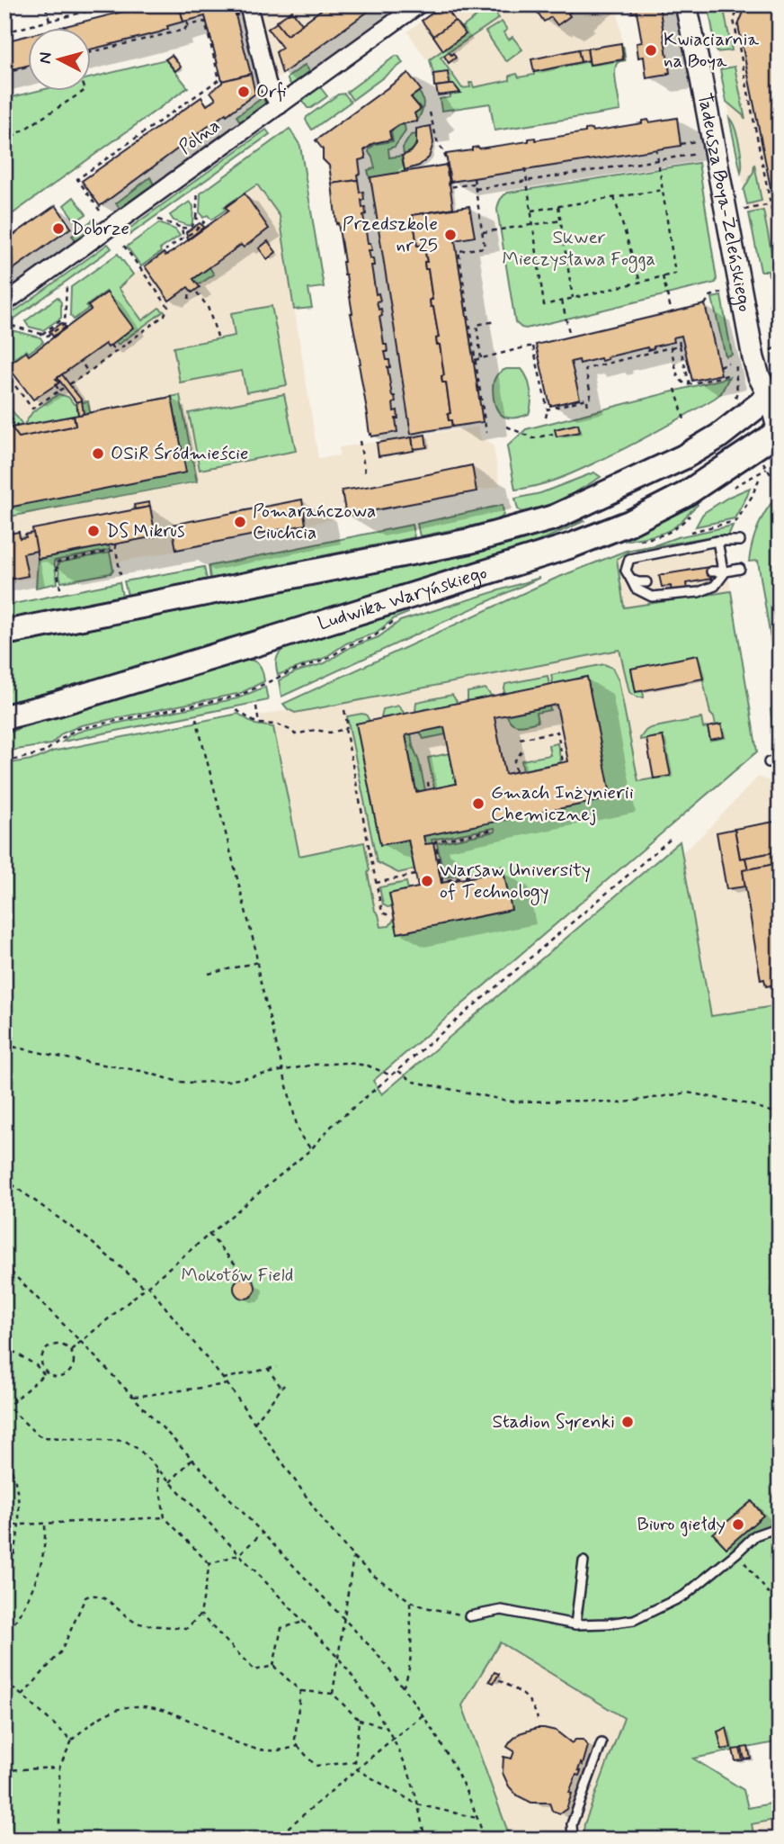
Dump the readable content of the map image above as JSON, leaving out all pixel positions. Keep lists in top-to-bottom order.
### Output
{
  "streets": {
    "main road": ["Ludwika Waryńskiego"],
    "street": ["Polna", "Tadeusza Boya-Żeleńskiego"]
  },
  "crossings": [
    ["Tadeusza Boya-Żeleńskiego", "Ludwika Waryńskiego"]
  ],
  "parks": ["Skwer Mieczysława Fogga", "Mokotów Field"],
  "places": [
    "Kwiaciarnia na Boya",
    "Orfi",
    "Dobrze",
    "Przedszkole nr 25",
    "OSiR Śródmieście",
    "Pomarańczowa Ciuchcia",
    "DS Mikrus",
    "Gmach Inżynierii Chemicznej",
    "Warsaw University of Technology",
    "Stadion Syrenki",
    "Biuro giełdy"
  ],
  "north": "left"
}
